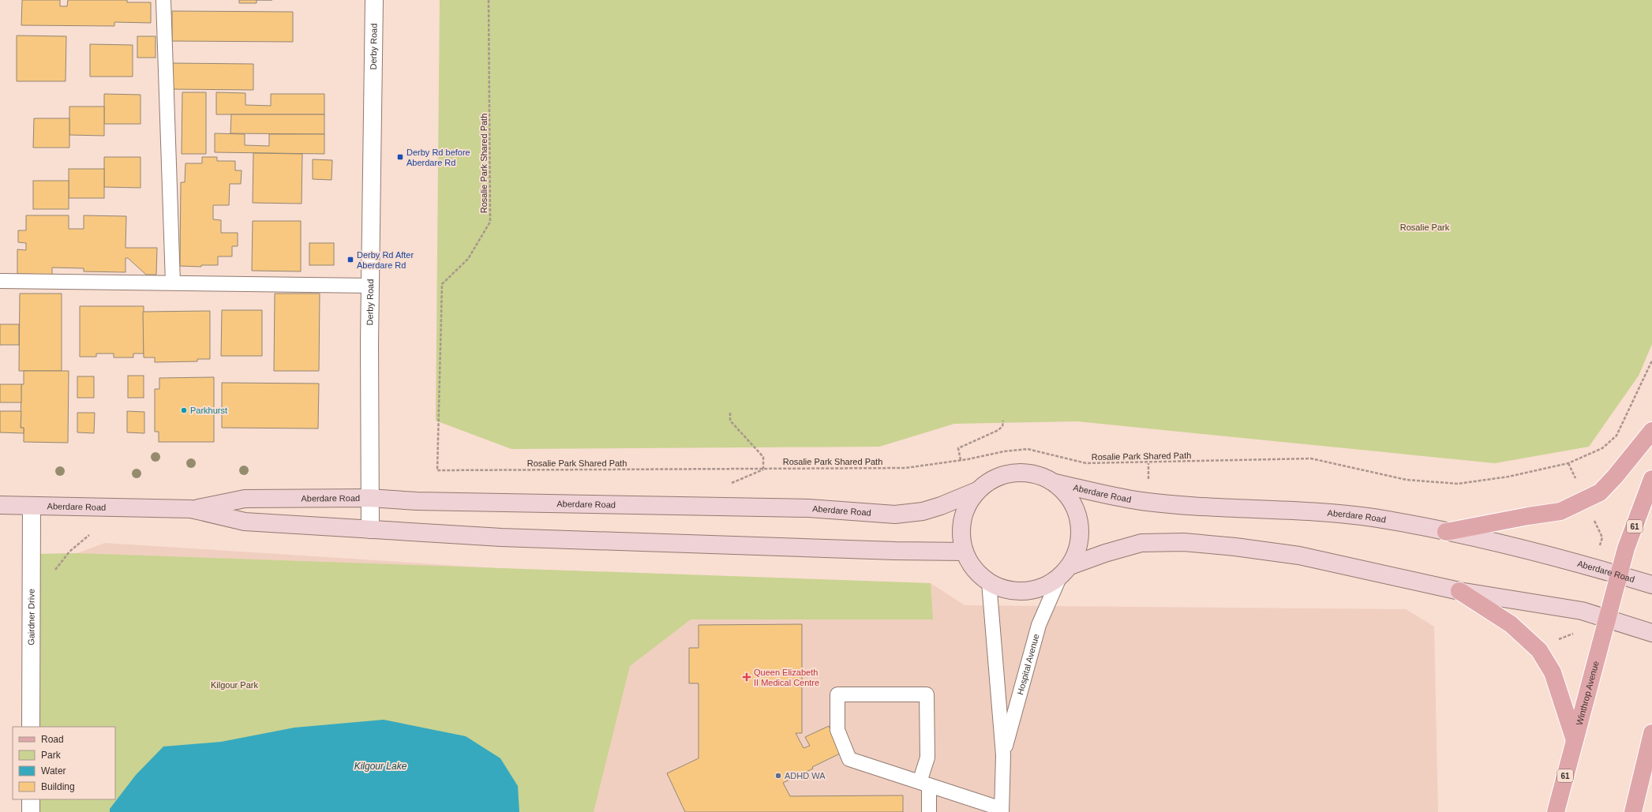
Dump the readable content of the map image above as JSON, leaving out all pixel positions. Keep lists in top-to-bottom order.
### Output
{
  "streets": {
    "main road": ["Aberdare Road", "61", "Winthrop Avenue"],
    "street": ["Derby Road", "Gairdner Drive"],
    "lane": ["Hospital Avenue"],
    "path": ["Rosalie Park Shared Path"]
  },
  "crossings": [
    ["Derby Road", "Aberdare Road"],
    ["Aberdare Road", "61"],
    ["Aberdare Road", "Gairdner Drive"],
    ["Aberdare Road", "Winthrop Avenue"],
    ["61", "Winthrop Avenue"]
  ],
  "water": ["Kilgour Lake"],
  "parks": ["Rosalie Park", "Kilgour Park"],
  "places": {
    "transit": ["Derby Rd before Aberdare Rd", "Derby Rd After Aberdare Rd"],
    "other": ["Parkhurst", "ADHD WA"],
    "health": ["Queen Elizabeth II Medical Centre"]
  },
  "legend": [
    "Road",
    "Park",
    "Water",
    "Building"
  ]
}
